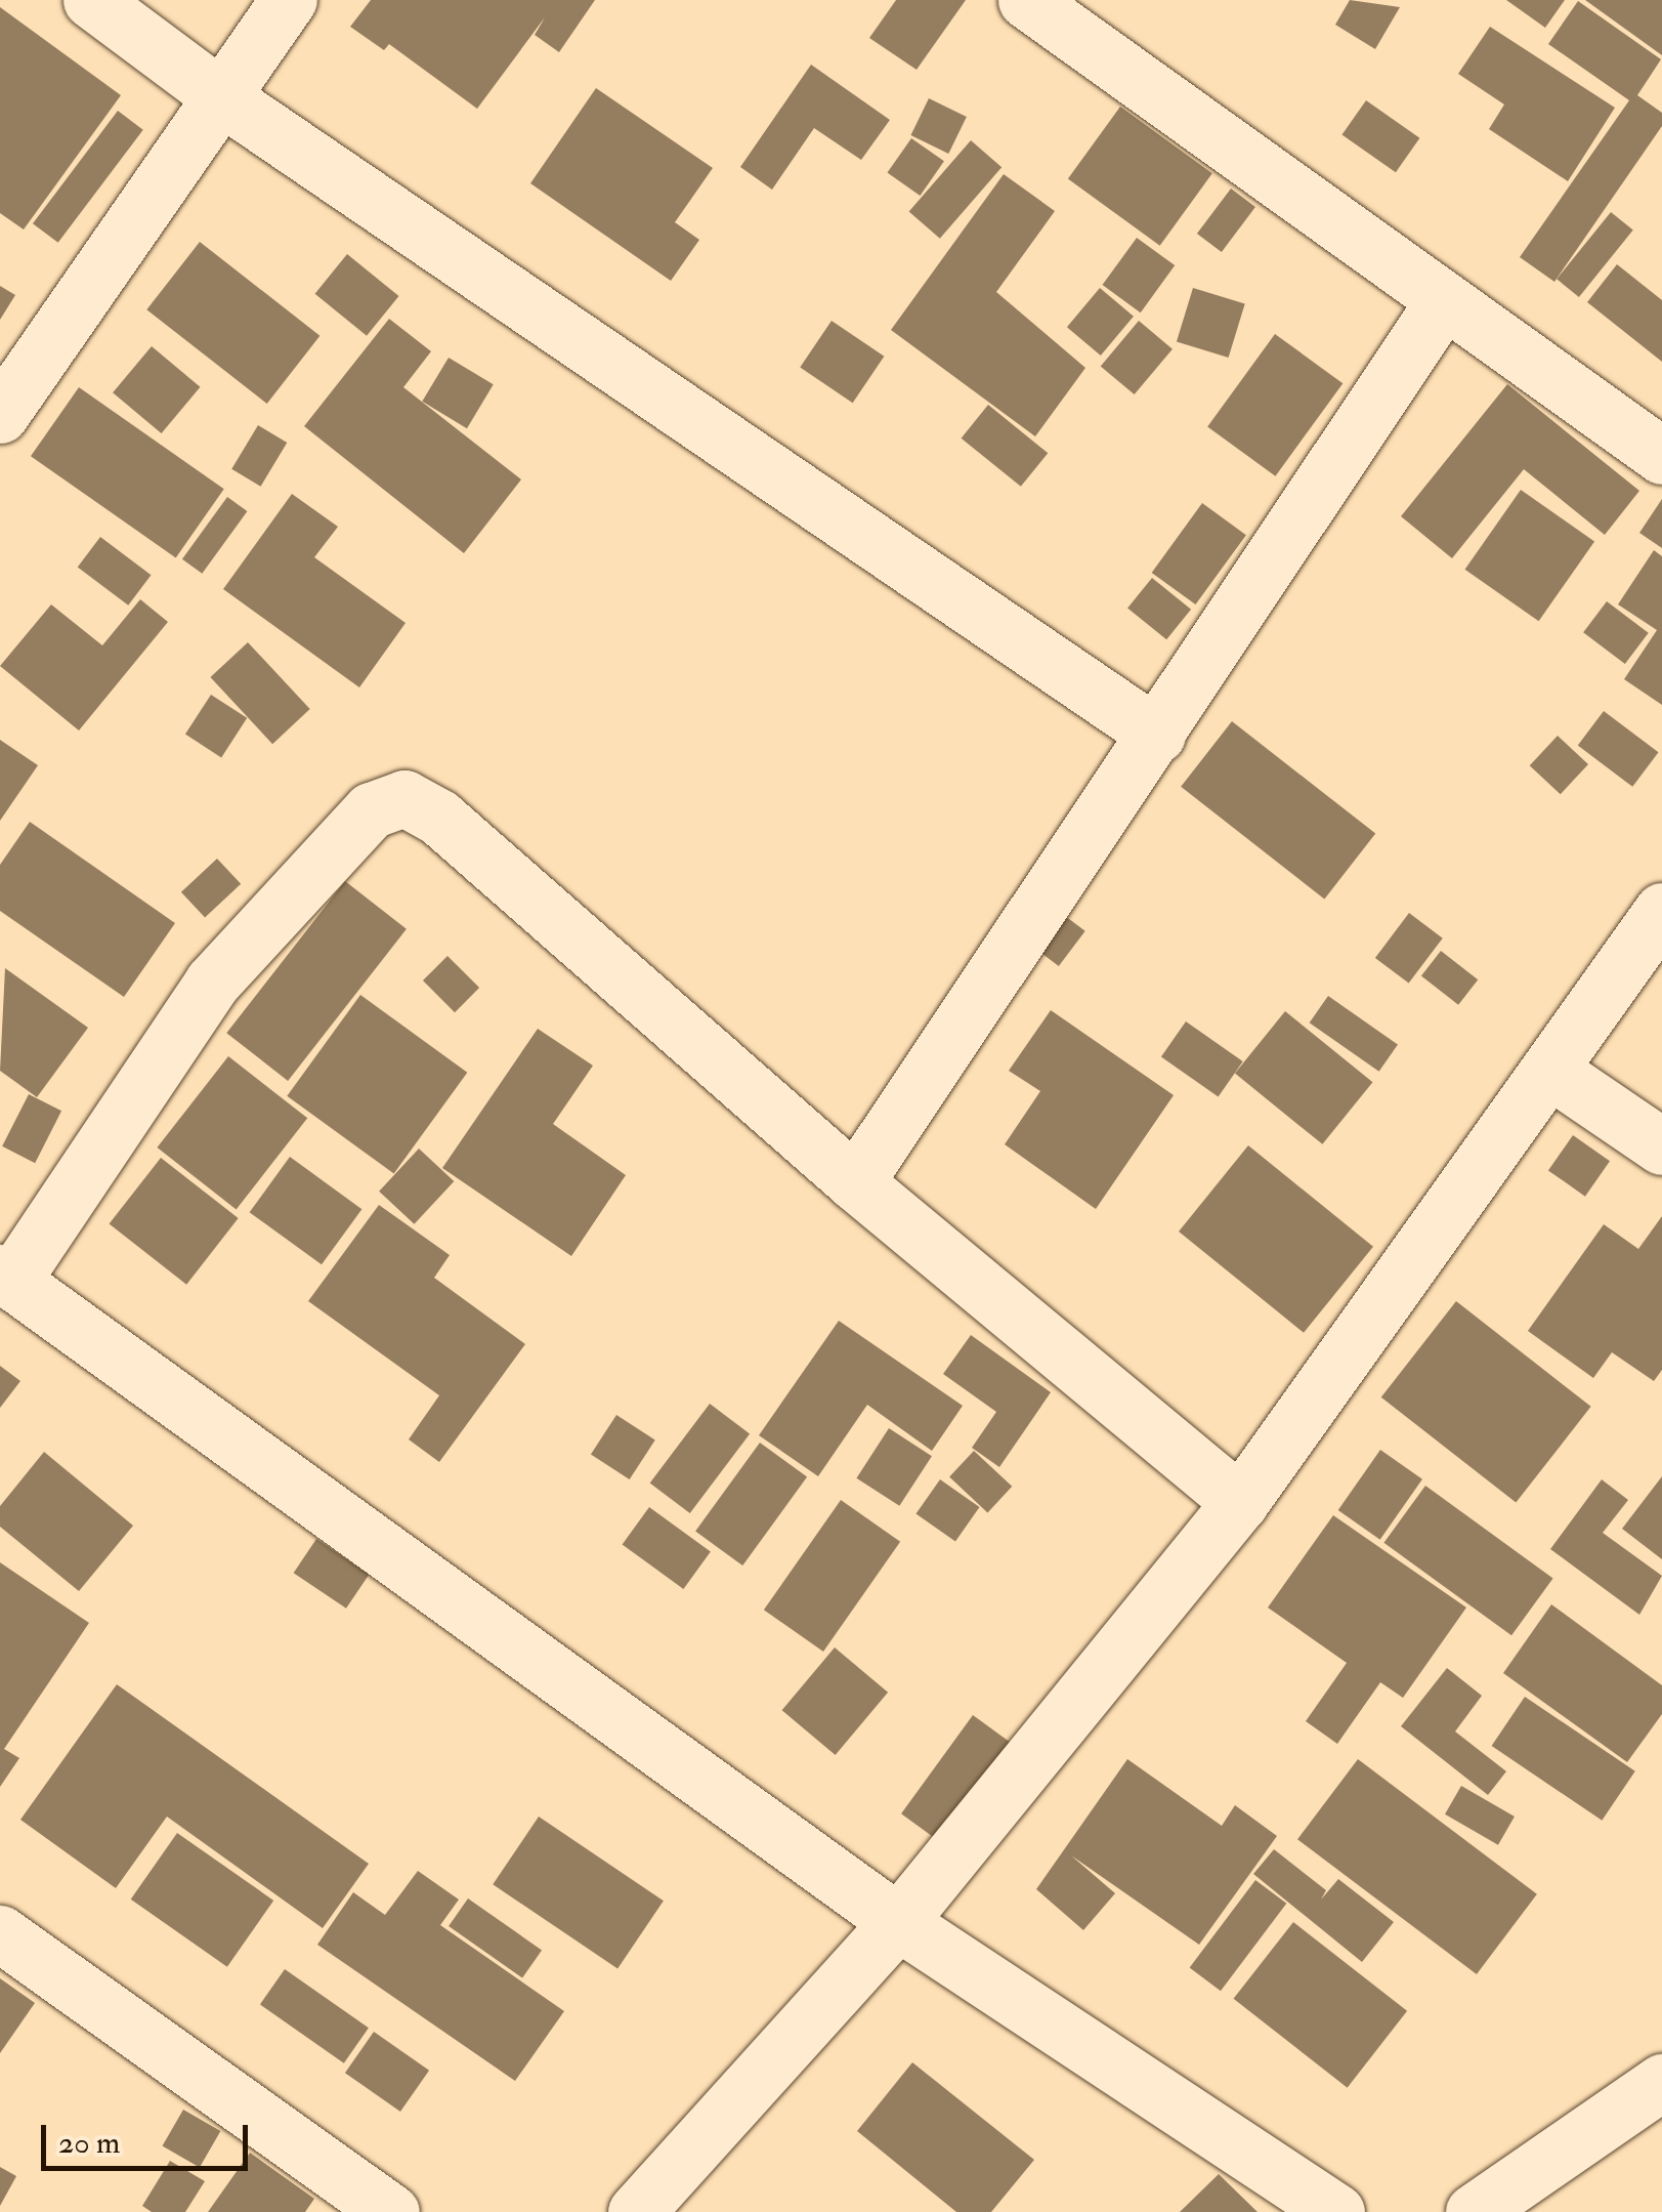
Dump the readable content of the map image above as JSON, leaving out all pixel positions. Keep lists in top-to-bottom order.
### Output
{
  "scale_bar": "20 m"
}
